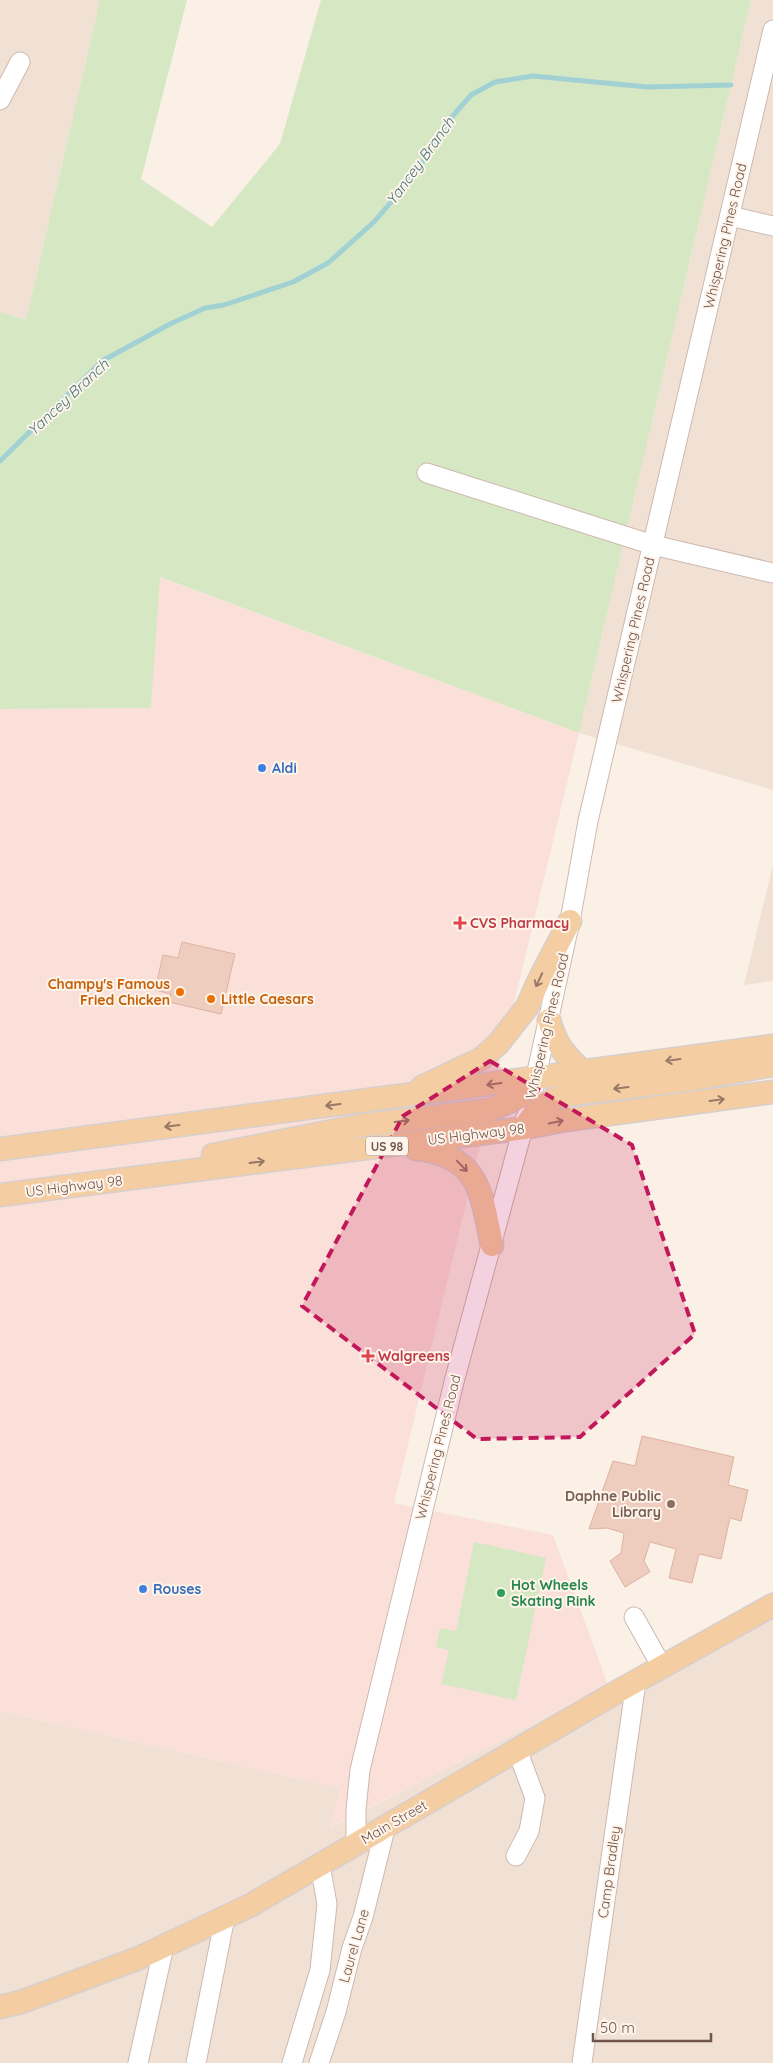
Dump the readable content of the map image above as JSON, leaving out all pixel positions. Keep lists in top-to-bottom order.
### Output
{
  "streets": {
    "main road": ["US Highway 98", "US 98", "Main Street"],
    "street": ["Whispering Pines Road", "Camp Bradley", "Laurel Lane"]
  },
  "crossings": [
    ["Whispering Pines Road", "US Highway 98"],
    ["Whispering Pines Road", "Main Street"],
    ["Main Street", "Camp Bradley"],
    ["Main Street", "Laurel Lane"]
  ],
  "water": ["Yancey Branch"],
  "places": {
    "other": [
      "Aldi",
      "Champy's Famous Fried Chicken",
      "Little Caesars",
      "Daphne Public Library",
      "Rouses",
      "Hot Wheels Skating Rink"
    ],
    "health": ["CVS Pharmacy", "Walgreens"]
  },
  "scale_bar": "50 m"
}
